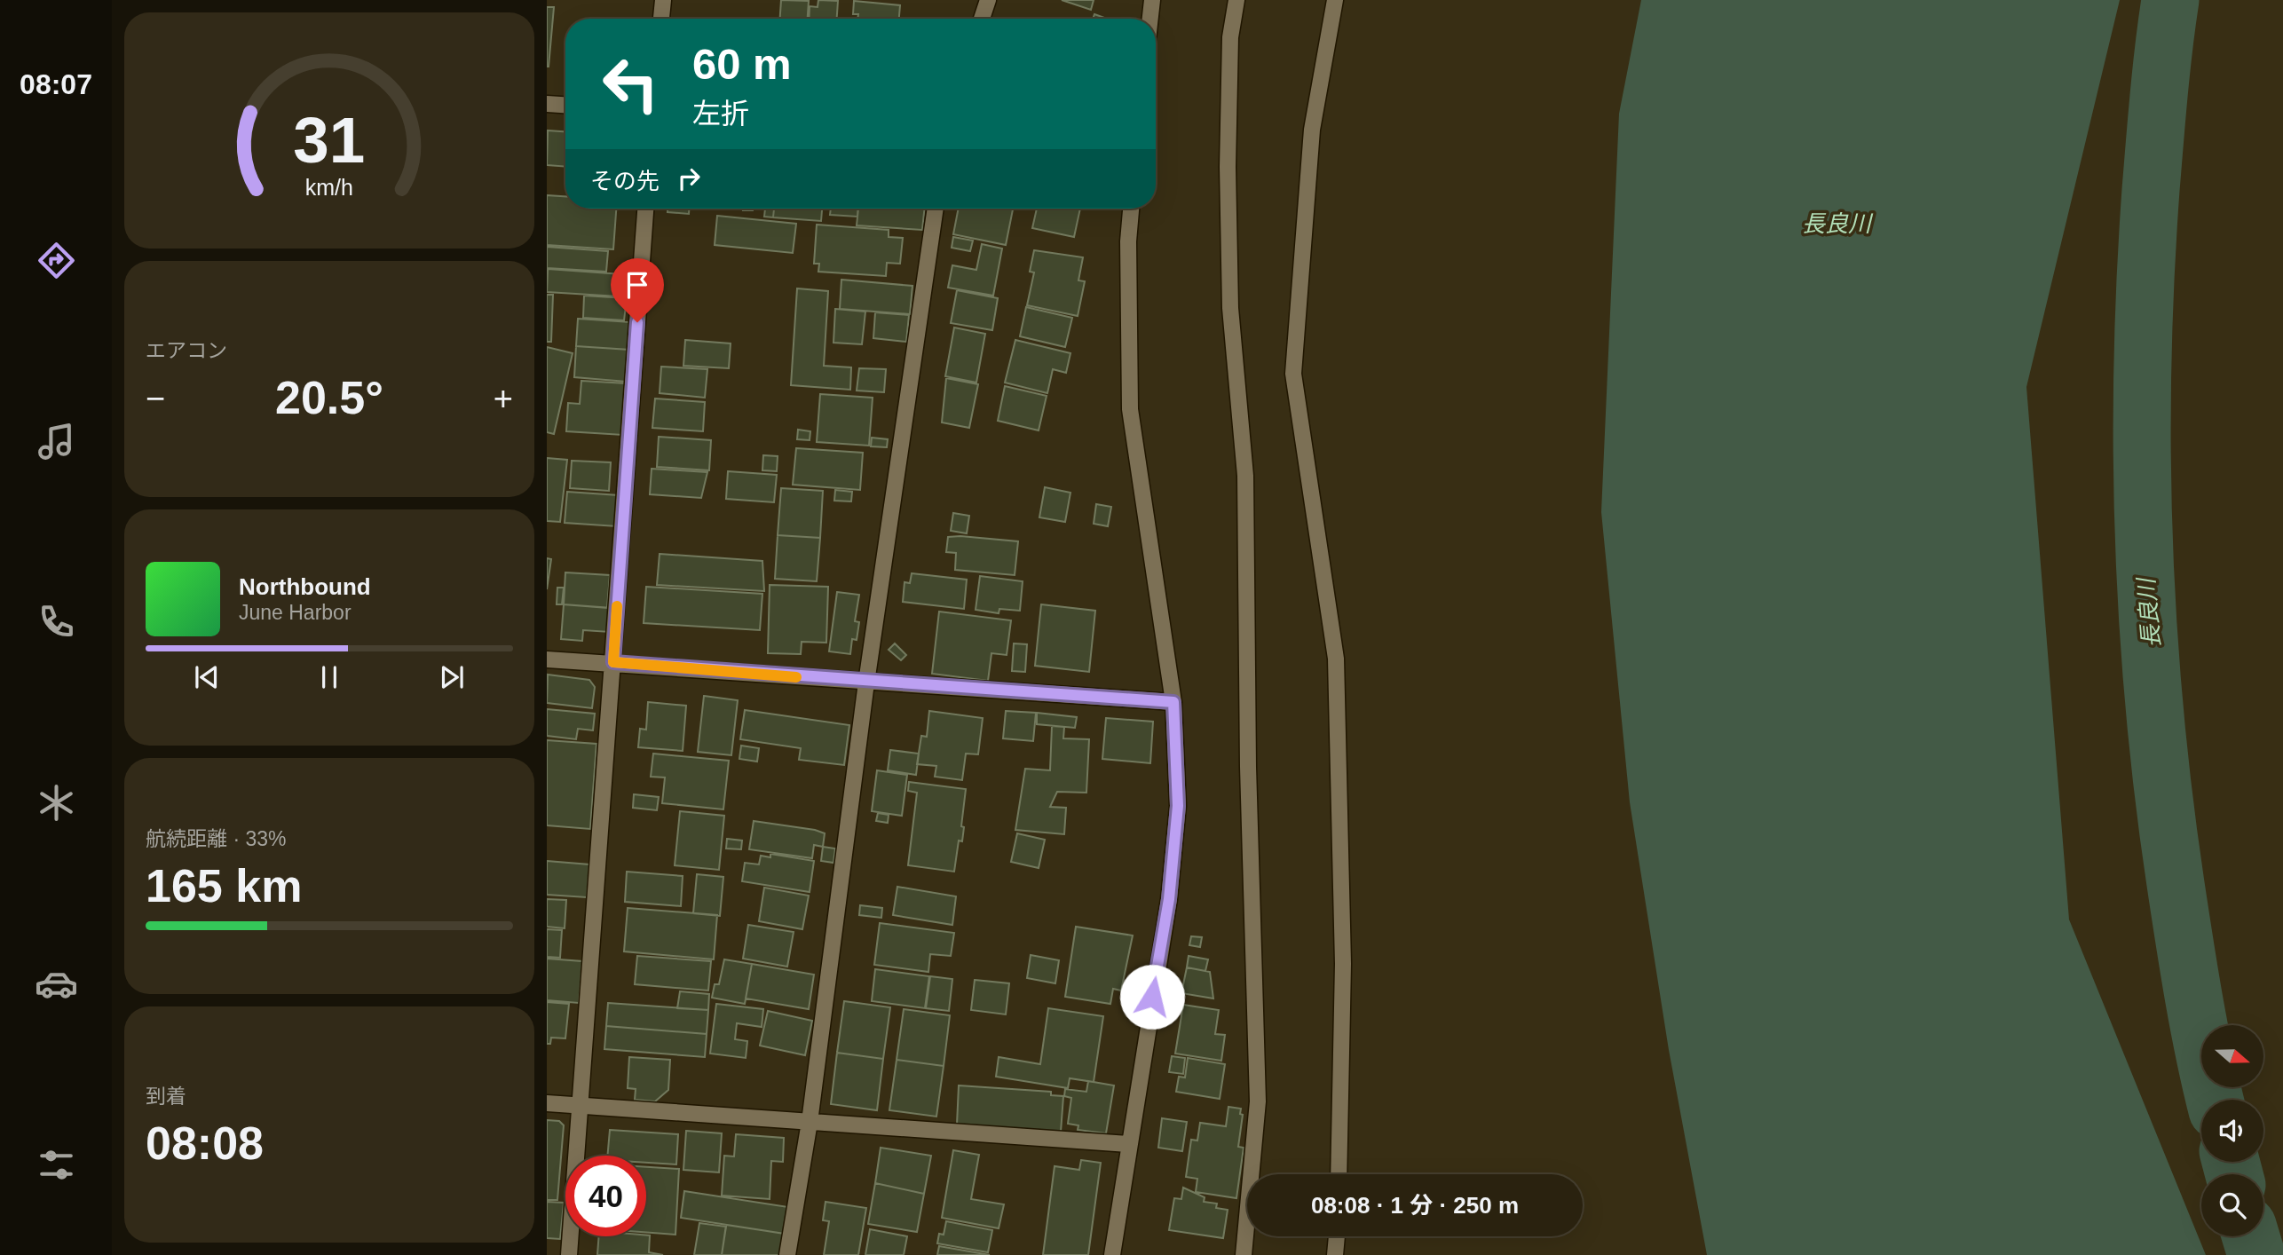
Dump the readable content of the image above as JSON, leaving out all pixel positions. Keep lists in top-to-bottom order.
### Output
{
  "water": ["長良川"],
  "north": "right",
  "page": {
    "tabs": "08:07",
    "turn": ["60 m", "左折"],
    "then": "その先",
    "tile": [
      "エアコン",
      ["航続距離 · 33%", "165 km"],
      ["到着", "08:08"]
    ],
    "heat": ["−", "20.5°", "+"],
    "song": ["Northbound", "June Harbor"],
    "limit": "40",
    "trip": "08:08 · 1 分 · 250 m",
    "gauge": ["31", "km/h"]
  }
}
